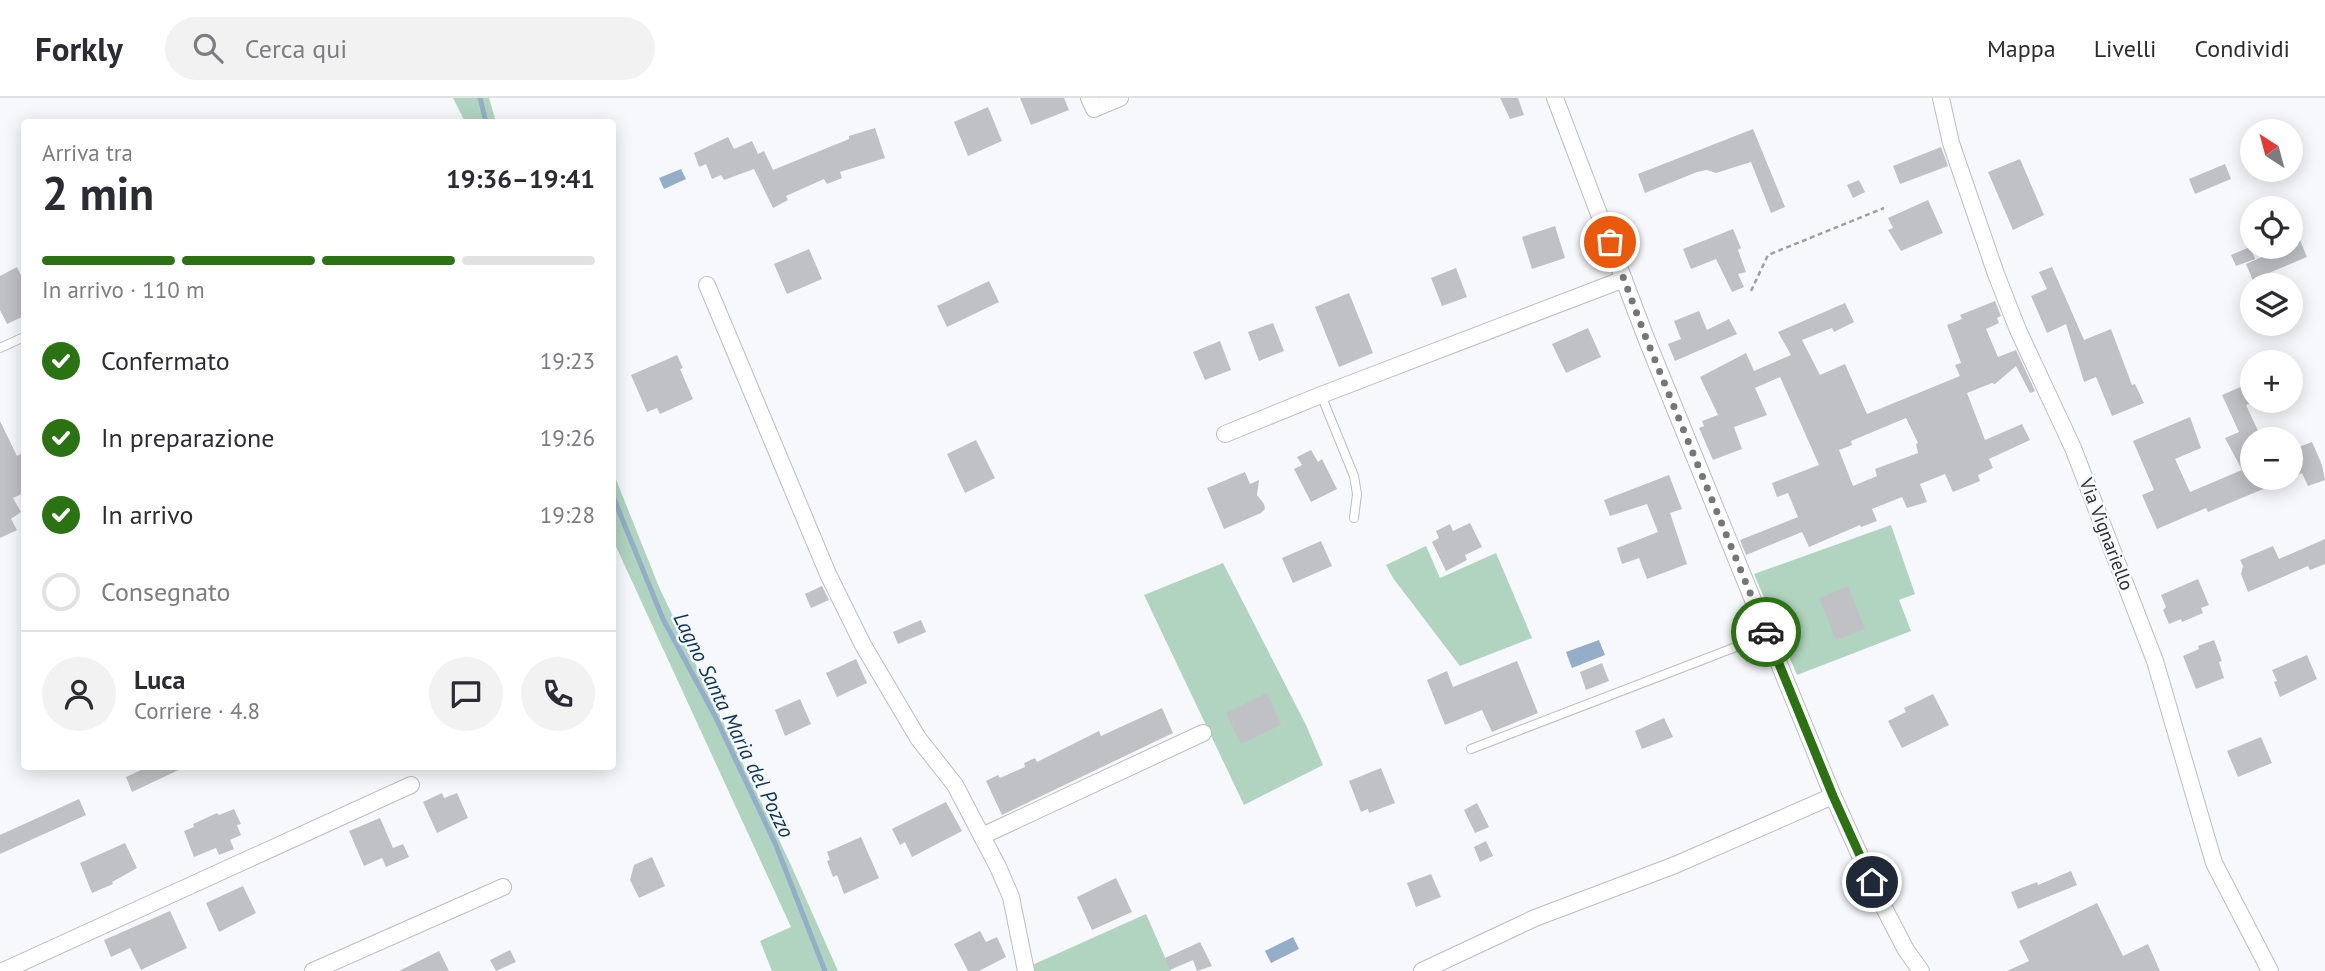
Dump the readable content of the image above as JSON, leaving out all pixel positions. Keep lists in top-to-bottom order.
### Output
{
  "streets": {
    "street": ["Via Vignariello"]
  },
  "water": ["Lagno Santa Maria del Pozzo"],
  "north": "top left",
  "page": {
    "header": "Forkly",
    "search": "Cerca qui",
    "nav": ["Mappa", "Livelli", "Condividi"],
    "map_buttons": ["+", "−"],
    "heading": ["2 min", "Arriva tra", "19:36–19:41"],
    "panel": ["Luca", "Corriere · 4.8"],
    "bar": "In arrivo · 110 m",
    "list": [
      ["Confermato", "19:23"],
      ["In preparazione", "19:26"],
      ["In arrivo", "19:28"],
      "Consegnato"
    ]
  }
}
